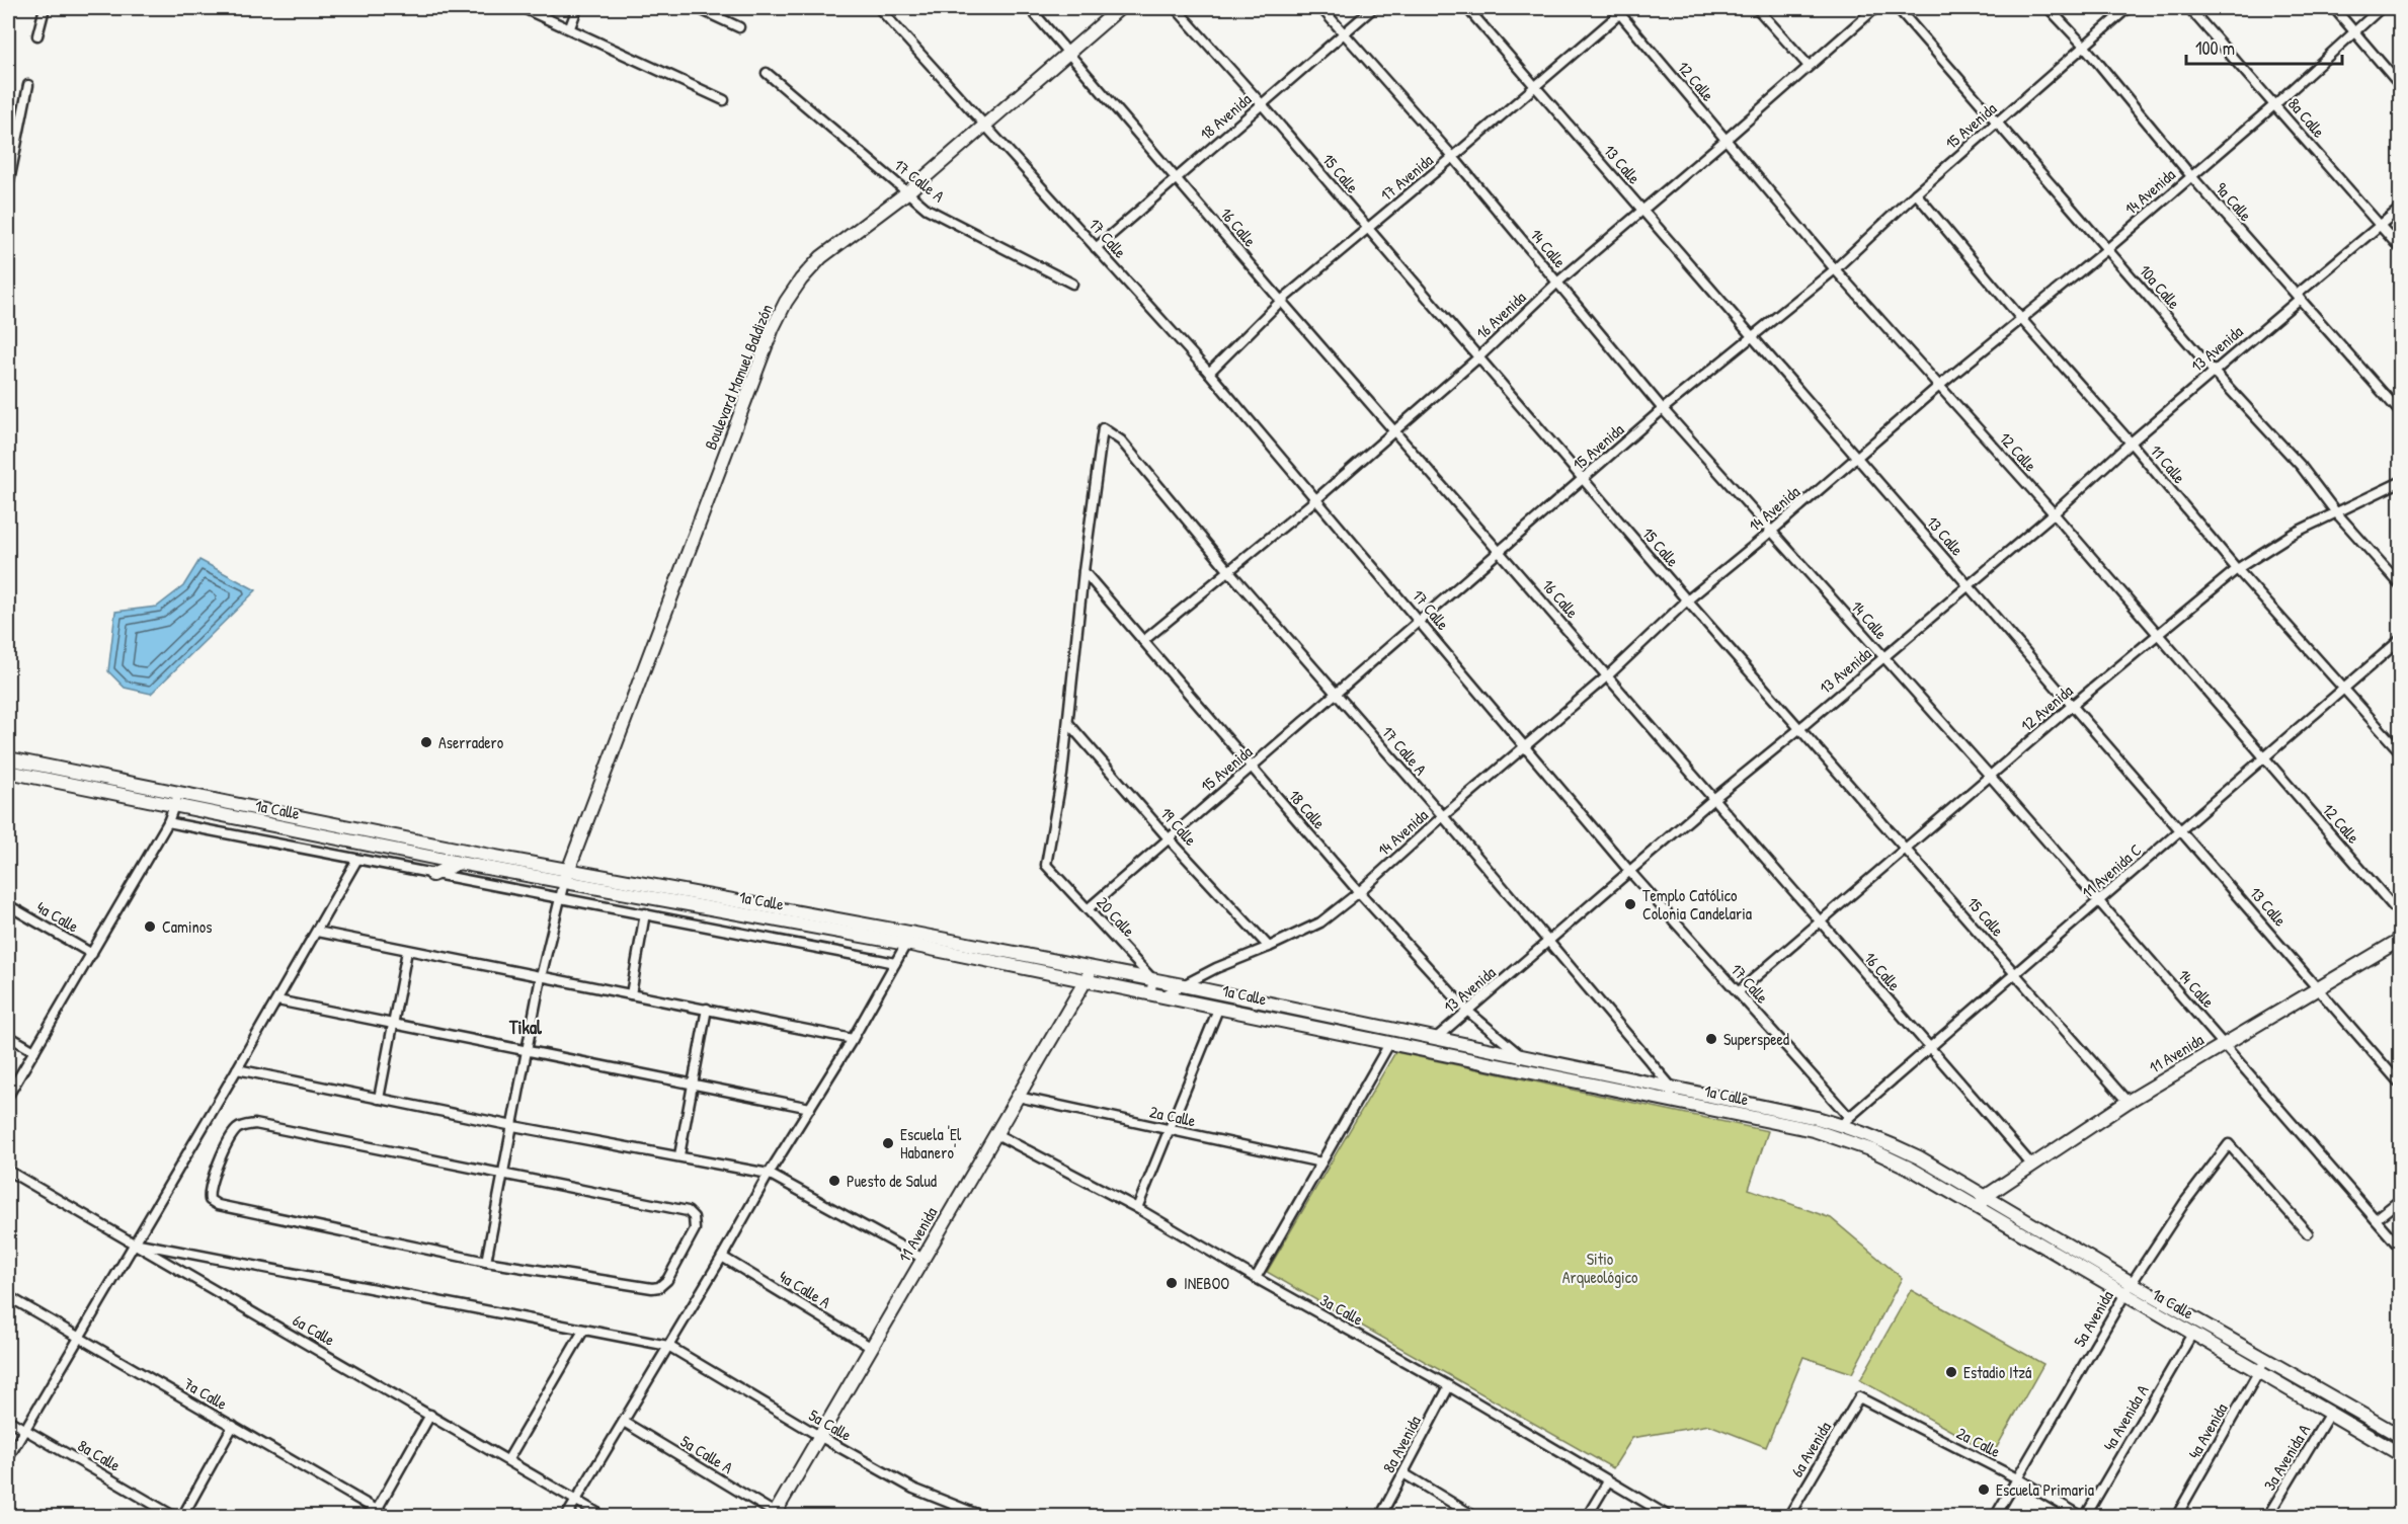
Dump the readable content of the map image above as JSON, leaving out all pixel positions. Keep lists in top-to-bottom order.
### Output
{
  "streets": {
    "main road": ["Boulevard Manuel Baldizón", "1a Calle", "11 Avenida"],
    "street": [
      "12 Calle",
      "18 Avenida",
      "8a Calle",
      "15 Avenida",
      "13 Calle",
      "15 Calle",
      "17 Avenida",
      "17 Calle A",
      "14 Avenida",
      "9a Calle",
      "16 Calle",
      "17 Calle",
      "14 Calle",
      "10a Calle",
      "16 Avenida",
      "13 Avenida",
      "11 Calle",
      "12 Avenida",
      "18 Calle",
      "19 Calle",
      "11 Avenida C",
      "4a Calle",
      "20 Calle",
      "2a Calle",
      "4a Calle A",
      "3a Calle",
      "5a Avenida",
      "6a Calle",
      "7a Calle",
      "4a Avenida A",
      "5a Calle",
      "4a Avenida",
      "8a Avenida",
      "6a Avenida",
      "5a Calle A",
      "3a Avenida A"
    ]
  },
  "crossings": [
    ["12 Calle", "15 Avenida"],
    ["12 Calle", "17 Avenida"],
    ["12 Calle", "14 Avenida"],
    ["12 Calle", "16 Avenida"],
    ["12 Calle", "13 Avenida"],
    ["12 Calle", "12 Avenida"],
    ["12 Calle", "11 Avenida C"],
    ["18 Avenida", "15 Calle"],
    ["18 Avenida", "16 Calle"],
    ["18 Avenida", "17 Calle"],
    ["18 Avenida", "14 Calle"],
    ["8a Calle", "14 Avenida"],
    ["8a Calle", "13 Avenida"],
    ["15 Avenida", "13 Calle"],
    ["15 Avenida", "15 Calle"],
    ["15 Avenida", "17 Calle A"],
    ["15 Avenida", "9a Calle"],
    ["15 Avenida", "16 Calle"],
    ["15 Avenida", "17 Calle"],
    ["15 Avenida", "14 Calle"],
    ["15 Avenida", "10a Calle"],
    ["15 Avenida", "11 Calle"],
    ["15 Avenida", "18 Calle"],
    ["15 Avenida", "19 Calle"],
    ["15 Avenida", "20 Calle"],
    ["13 Calle", "17 Avenida"],
    ["13 Calle", "14 Avenida"],
    ["13 Calle", "16 Avenida"],
    ["13 Calle", "13 Avenida"],
    ["13 Calle", "12 Avenida"],
    ["13 Calle", "11 Avenida C"],
    ["13 Calle", "11 Avenida"],
    ["15 Calle", "17 Avenida"],
    ["15 Calle", "14 Avenida"],
    ["15 Calle", "16 Avenida"],
    ["15 Calle", "13 Avenida"],
    ["15 Calle", "12 Avenida"],
    ["15 Calle", "11 Avenida C"],
    ["15 Calle", "11 Avenida"],
    ["17 Avenida", "16 Calle"],
    ["17 Avenida", "17 Calle"],
    ["17 Avenida", "14 Calle"],
    ["17 Calle A", "14 Avenida"],
    ["17 Calle A", "16 Avenida"],
    ["17 Calle A", "13 Avenida"],
    ["17 Calle A", "Boulevard Manuel Baldizón"],
    ["17 Calle A", "1a Calle"],
    ["17 Calle A", "18 Calle"],
    ["14 Avenida", "9a Calle"],
    ["14 Avenida", "16 Calle"],
    ["14 Avenida", "17 Calle"],
    ["14 Avenida", "14 Calle"],
    ["14 Avenida", "10a Calle"],
    ["14 Avenida", "11 Calle"],
    ["14 Avenida", "1a Calle"],
    ["14 Avenida", "18 Calle"],
    ["14 Avenida", "19 Calle"],
    ["9a Calle", "13 Avenida"],
    ["16 Calle", "16 Avenida"],
    ["16 Calle", "13 Avenida"],
    ["16 Calle", "Boulevard Manuel Baldizón"],
    ["16 Calle", "12 Avenida"],
    ["16 Calle", "11 Avenida C"],
    ["16 Calle", "11 Avenida"],
    ["17 Calle", "16 Avenida"],
    ["17 Calle", "13 Avenida"],
    ["17 Calle", "Boulevard Manuel Baldizón"],
    ["17 Calle", "12 Avenida"],
    ["17 Calle", "1a Calle"],
    ["17 Calle", "11 Avenida C"],
    ["14 Calle", "16 Avenida"],
    ["14 Calle", "13 Avenida"],
    ["14 Calle", "12 Avenida"],
    ["14 Calle", "11 Avenida C"],
    ["14 Calle", "11 Avenida"],
    ["10a Calle", "13 Avenida"],
    ["10a Calle", "12 Avenida"],
    ["16 Avenida", "18 Calle"],
    ["13 Avenida", "11 Calle"],
    ["13 Avenida", "1a Calle"],
    ["13 Avenida", "18 Calle"],
    ["Boulevard Manuel Baldizón", "1a Calle"],
    ["11 Calle", "12 Avenida"],
    ["11 Calle", "11 Avenida C"],
    ["1a Calle", "18 Calle"],
    ["1a Calle", "11 Avenida C"],
    ["1a Calle", "20 Calle"],
    ["1a Calle", "11 Avenida"],
    ["1a Calle", "5a Avenida"],
    ["1a Calle", "4a Avenida A"],
    ["1a Calle", "4a Avenida"],
    ["1a Calle", "3a Avenida A"],
    ["19 Calle", "20 Calle"],
    ["11 Avenida", "2a Calle"],
    ["11 Avenida", "4a Calle A"],
    ["11 Avenida", "3a Calle"],
    ["11 Avenida", "5a Calle"],
    ["11 Avenida", "5a Calle A"],
    ["2a Calle", "5a Avenida"],
    ["2a Calle", "4a Avenida A"],
    ["2a Calle", "6a Avenida"],
    ["3a Calle", "8a Avenida"]
  ],
  "districts": ["Tikal"],
  "parks": ["Sitio Arqueológico"],
  "places": [
    "Aserradero",
    "Templo Católico Colonia Candelaria",
    "Caminos",
    "Superspeed",
    "Escuela 'El Habanero'",
    "Puesto de Salud",
    "INEBOO",
    "Estadio Itzá",
    "Escuela Primaria"
  ],
  "scale_bar": "100 m"
}
